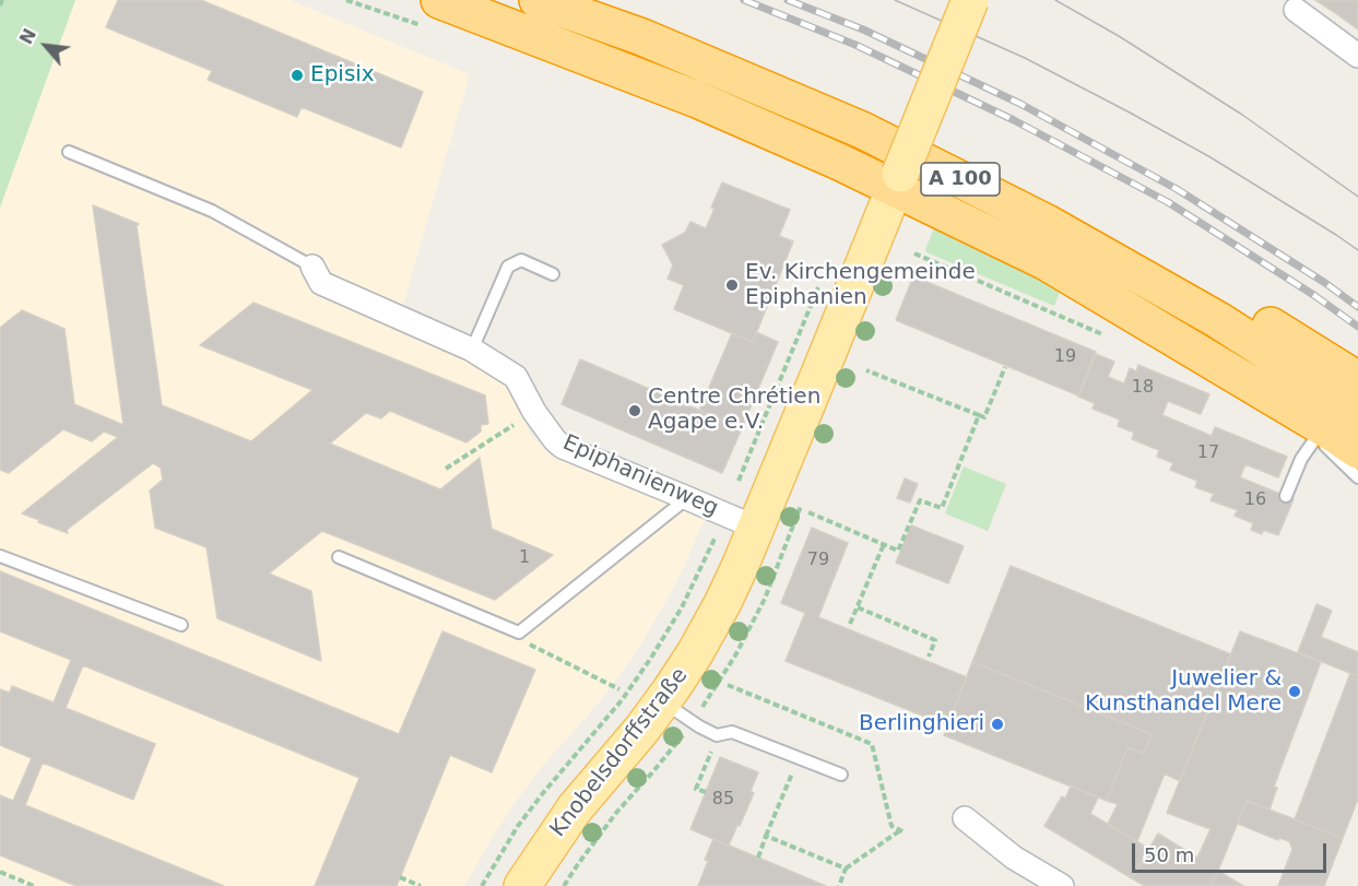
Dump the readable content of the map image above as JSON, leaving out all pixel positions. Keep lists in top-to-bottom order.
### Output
{
  "streets": {
    "highway": ["A 100"],
    "main road": ["Knobelsdorffstraße"],
    "street": ["Epiphanienweg"]
  },
  "crossings": [
    ["Epiphanienweg", "Knobelsdorffstraße"]
  ],
  "places": [
    "Episix",
    "Ev. Kirchengemeinde Epiphanien",
    "Centre Chrétien Agape e.V.",
    "Juwelier & Kunsthandel Mere",
    "Berlinghieri"
  ],
  "house_numbers": [
    "19",
    "18",
    "17",
    "16",
    "1",
    "79",
    "85"
  ],
  "scale_bar": "50 m",
  "north": "top left"
}
